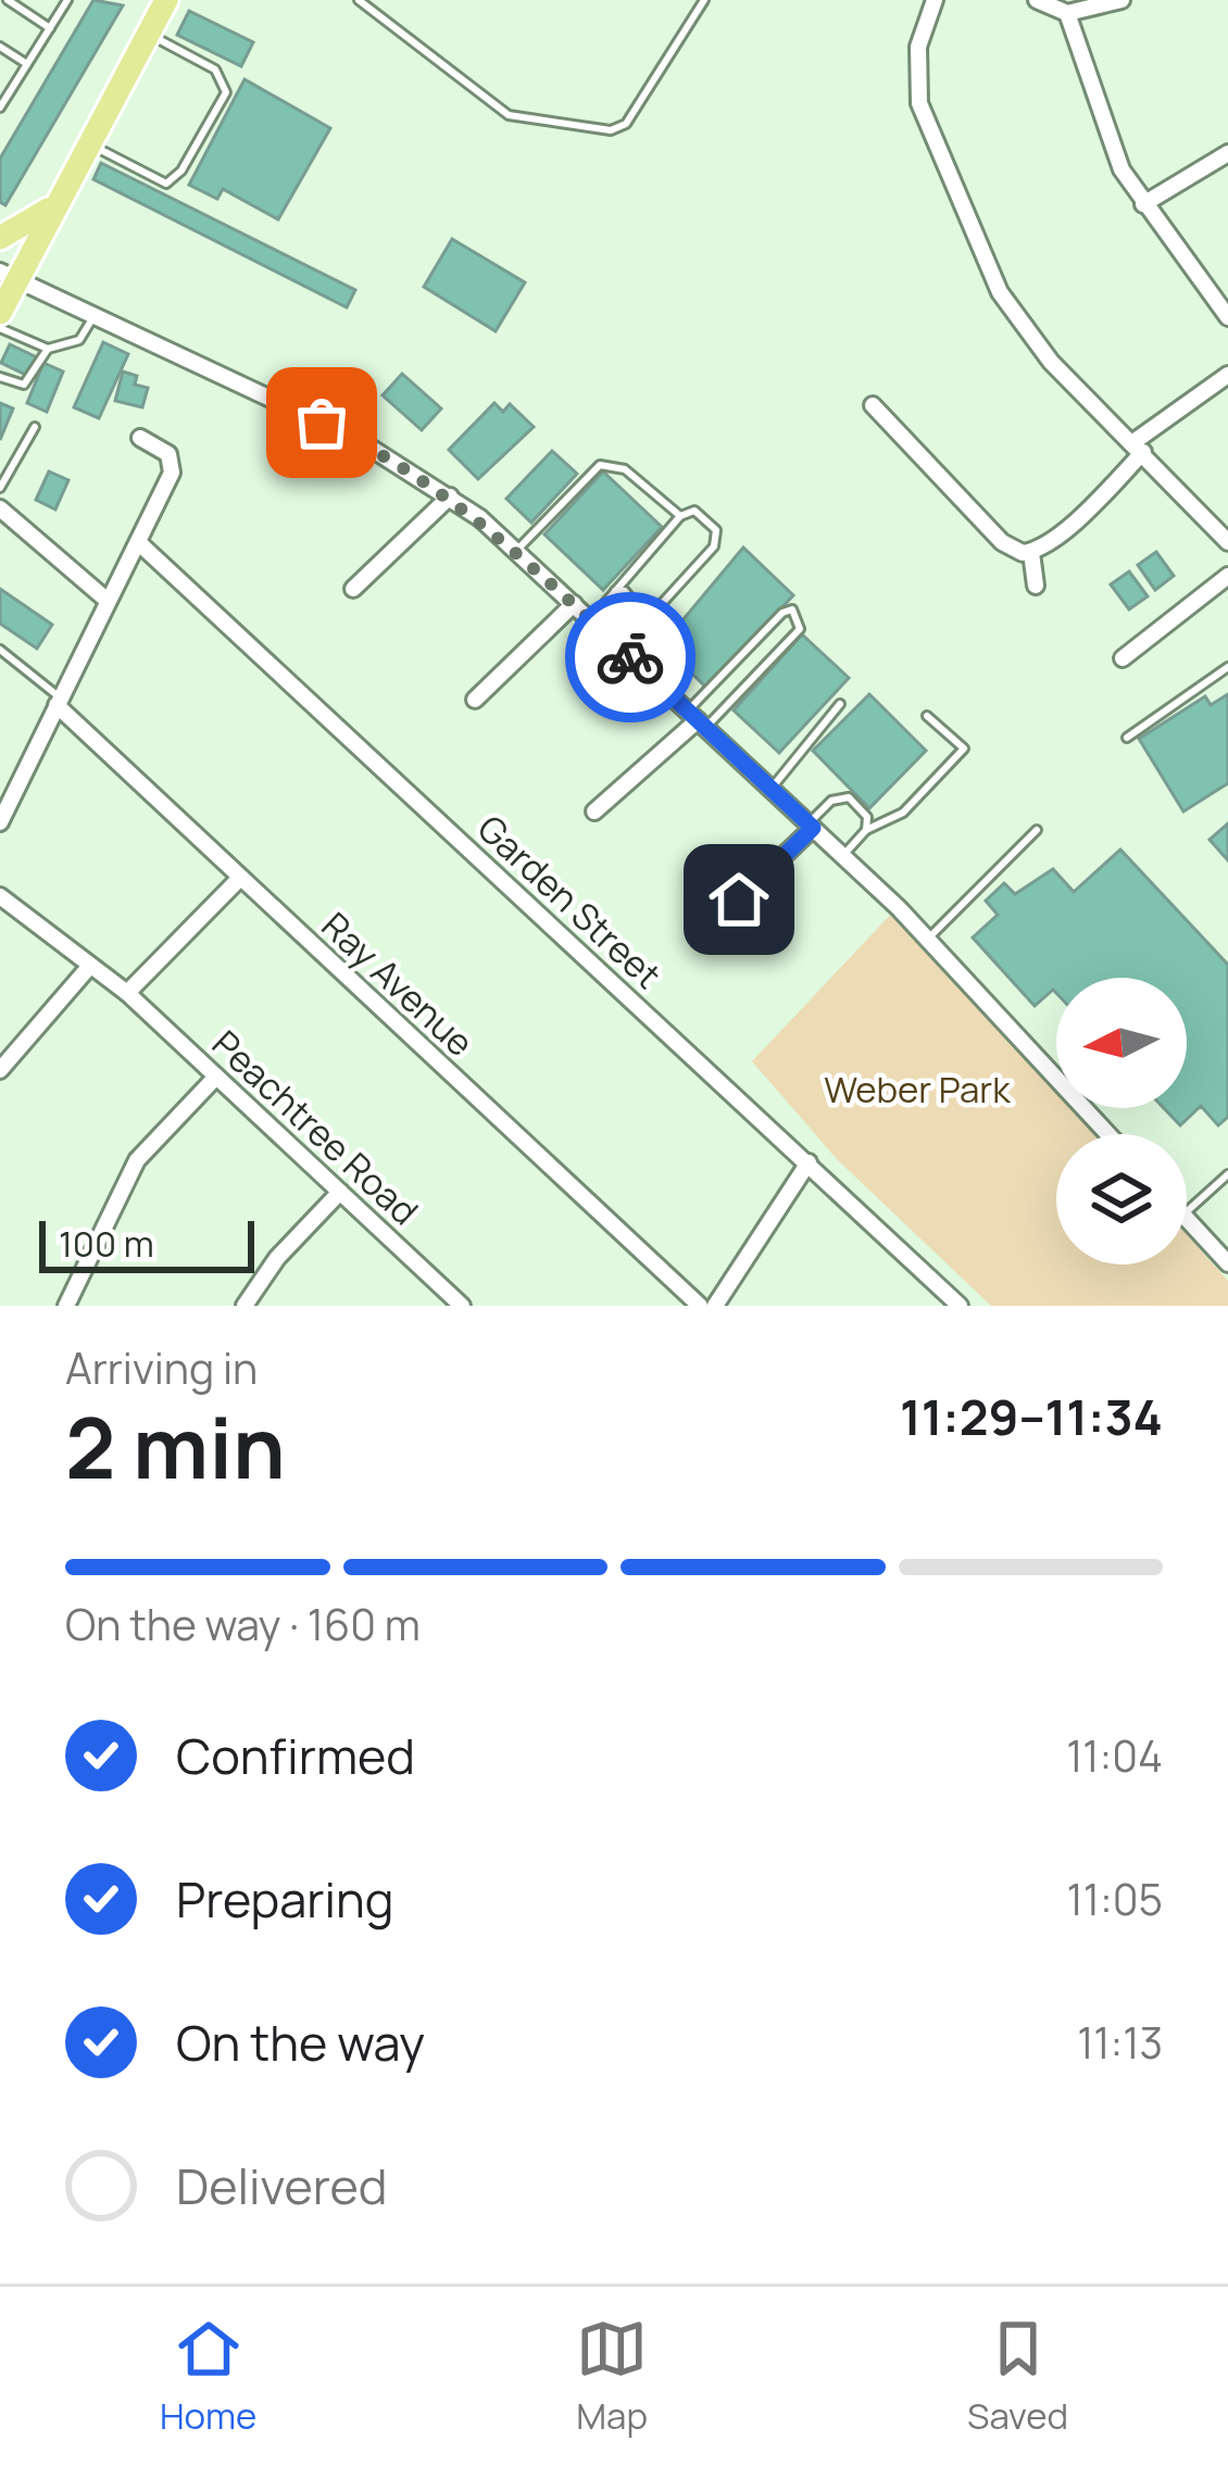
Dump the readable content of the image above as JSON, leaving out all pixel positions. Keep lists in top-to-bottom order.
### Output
{
  "streets": {
    "street": ["Garden Street", "Ray Avenue", "Peachtree Road"]
  },
  "parks": ["Weber Park"],
  "scale_bar": "100 m",
  "north": "left",
  "page": {
    "scale": "100 m",
    "heading": ["2 min", "Arriving in", "11:29–11:34"],
    "bar": "On the way · 160 m",
    "list": [
      ["Confirmed", "11:04"],
      ["Preparing", "11:05"],
      ["On the way", "11:13"],
      "Delivered"
    ],
    "tabs": ["Home", "Map", "Saved"]
  }
}
